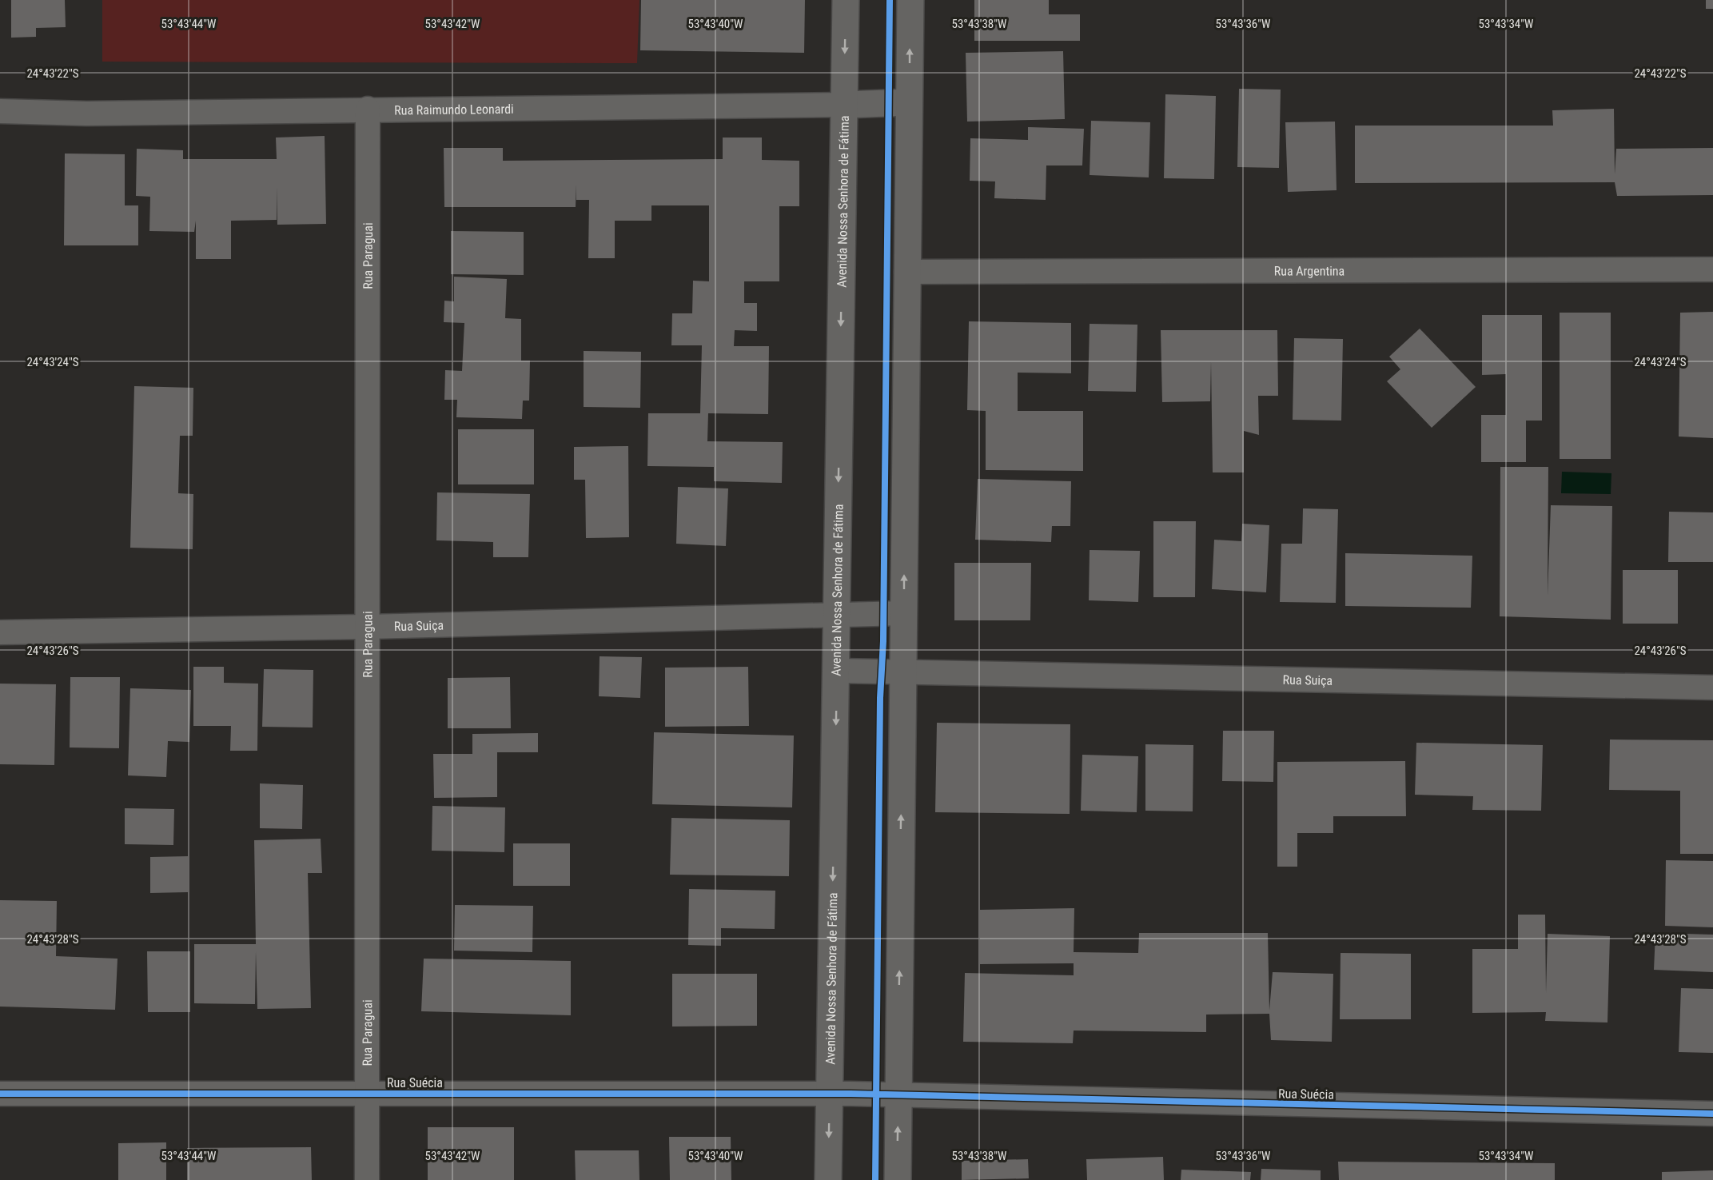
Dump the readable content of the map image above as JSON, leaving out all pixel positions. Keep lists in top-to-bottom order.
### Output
{
  "streets": {
    "street": [
      "Rua Raimundo Leonardi",
      "Avenida Nossa Senhora de Fátima",
      "Rua Paraguai",
      "Rua Argentina",
      "Rua Suiça",
      "Rua Suécia"
    ]
  },
  "crossings": [
    ["Rua Raimundo Leonardi", "Avenida Nossa Senhora de Fátima"],
    ["Rua Raimundo Leonardi", "Rua Paraguai"],
    ["Avenida Nossa Senhora de Fátima", "Rua Suiça"],
    ["Avenida Nossa Senhora de Fátima", "Rua Suécia"],
    ["Rua Paraguai", "Rua Suiça"],
    ["Rua Paraguai", "Rua Suécia"]
  ],
  "coordinates": [
    "53°43'44\"W",
    "53°43'42\"W",
    "53°43'40\"W",
    "53°43'38\"W",
    "53°43'36\"W",
    "53°43'34\"W",
    "24°43'22\"S",
    "24°43'24\"S",
    "24°43'26\"S",
    "24°43'28\"S"
  ]
}
